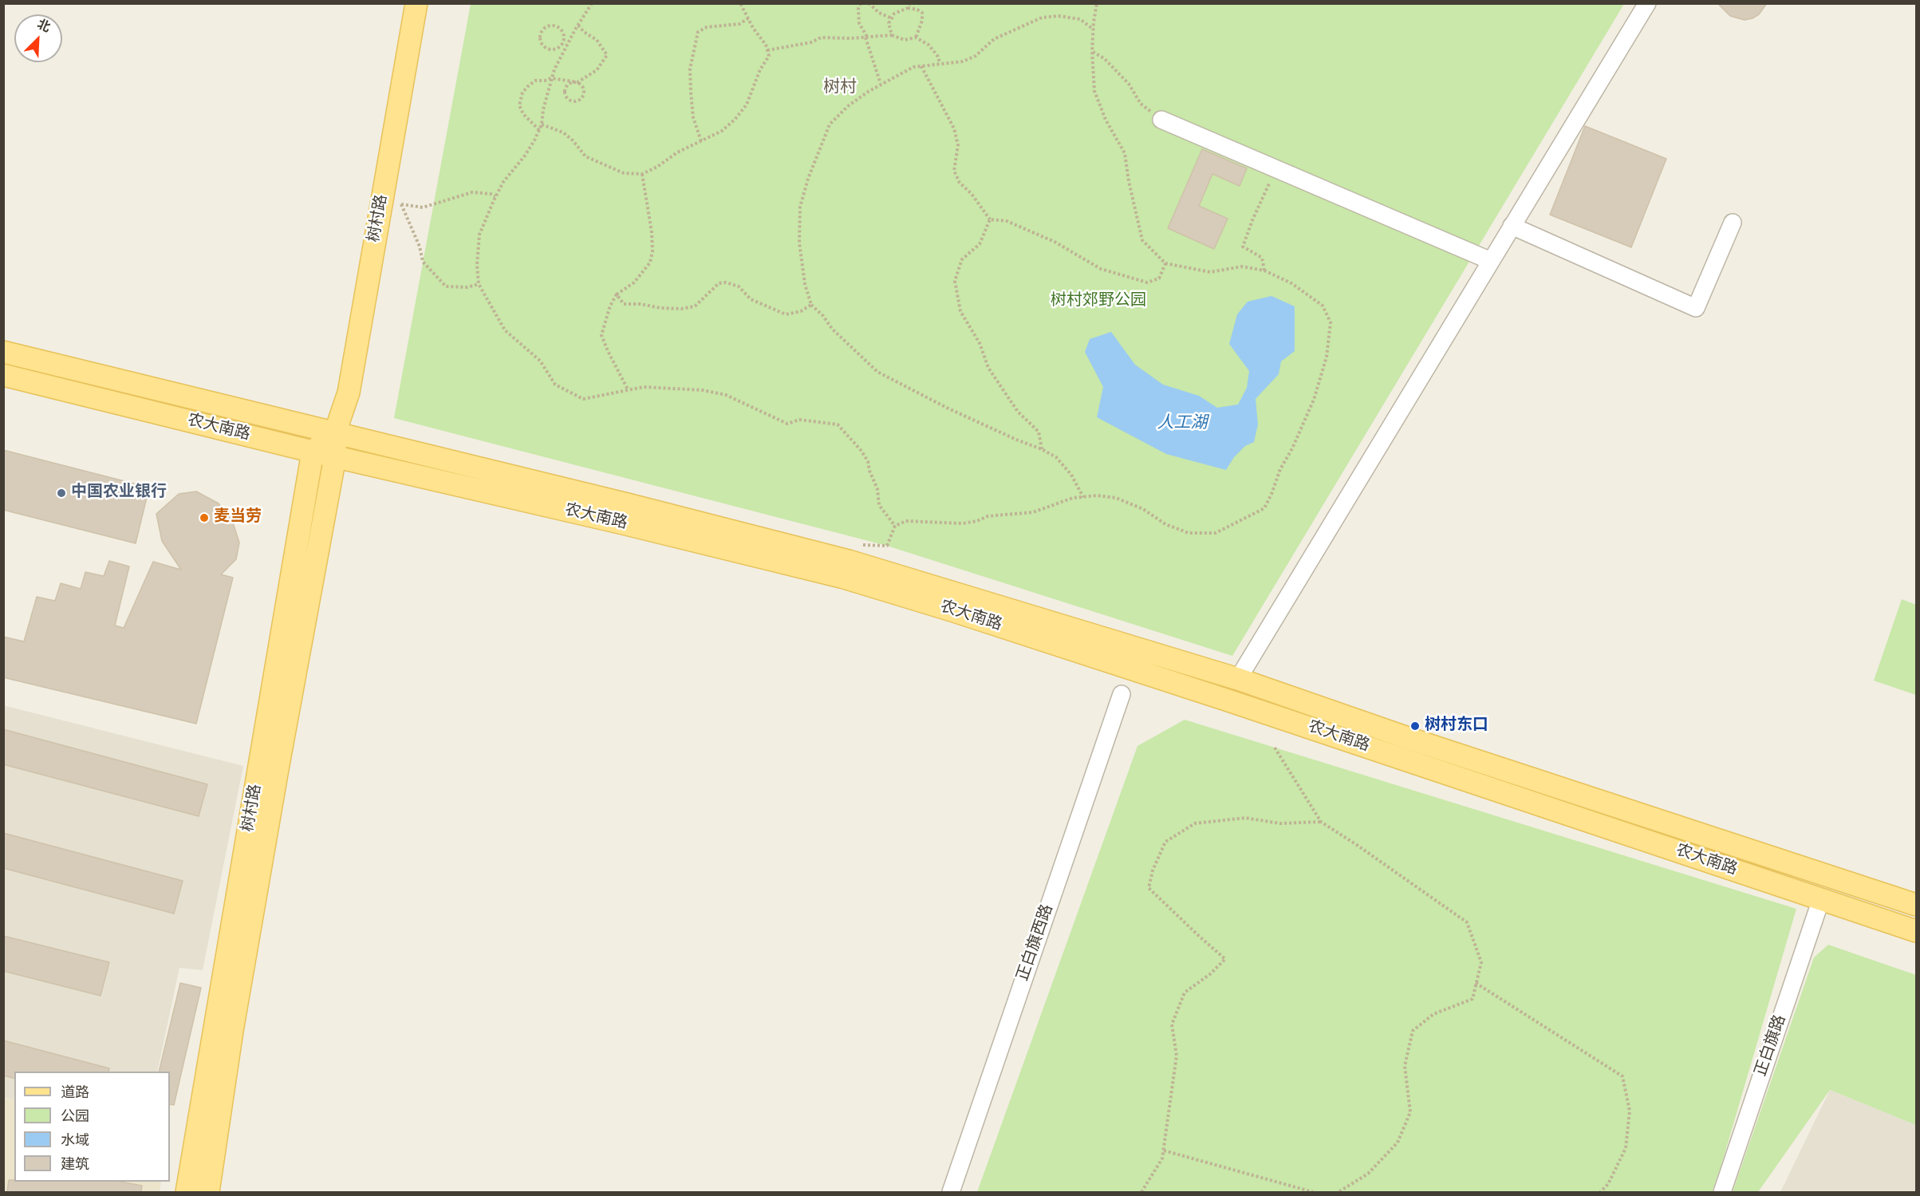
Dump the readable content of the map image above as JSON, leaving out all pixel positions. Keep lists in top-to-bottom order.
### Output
{
  "streets": {
    "main road": ["树村路", "农大南路"],
    "street": ["正白旗西路", "正白旗路"]
  },
  "crossings": [
    ["树村路", "农大南路"],
    ["农大南路", "正白旗路"]
  ],
  "districts": ["树村"],
  "water": ["人工湖"],
  "parks": ["树村郊野公园"],
  "places": ["中国农业银行", "麦当劳", "树村东口"],
  "legend": [
    "道路",
    "公园",
    "水域",
    "建筑"
  ],
  "north": "top right"
}
